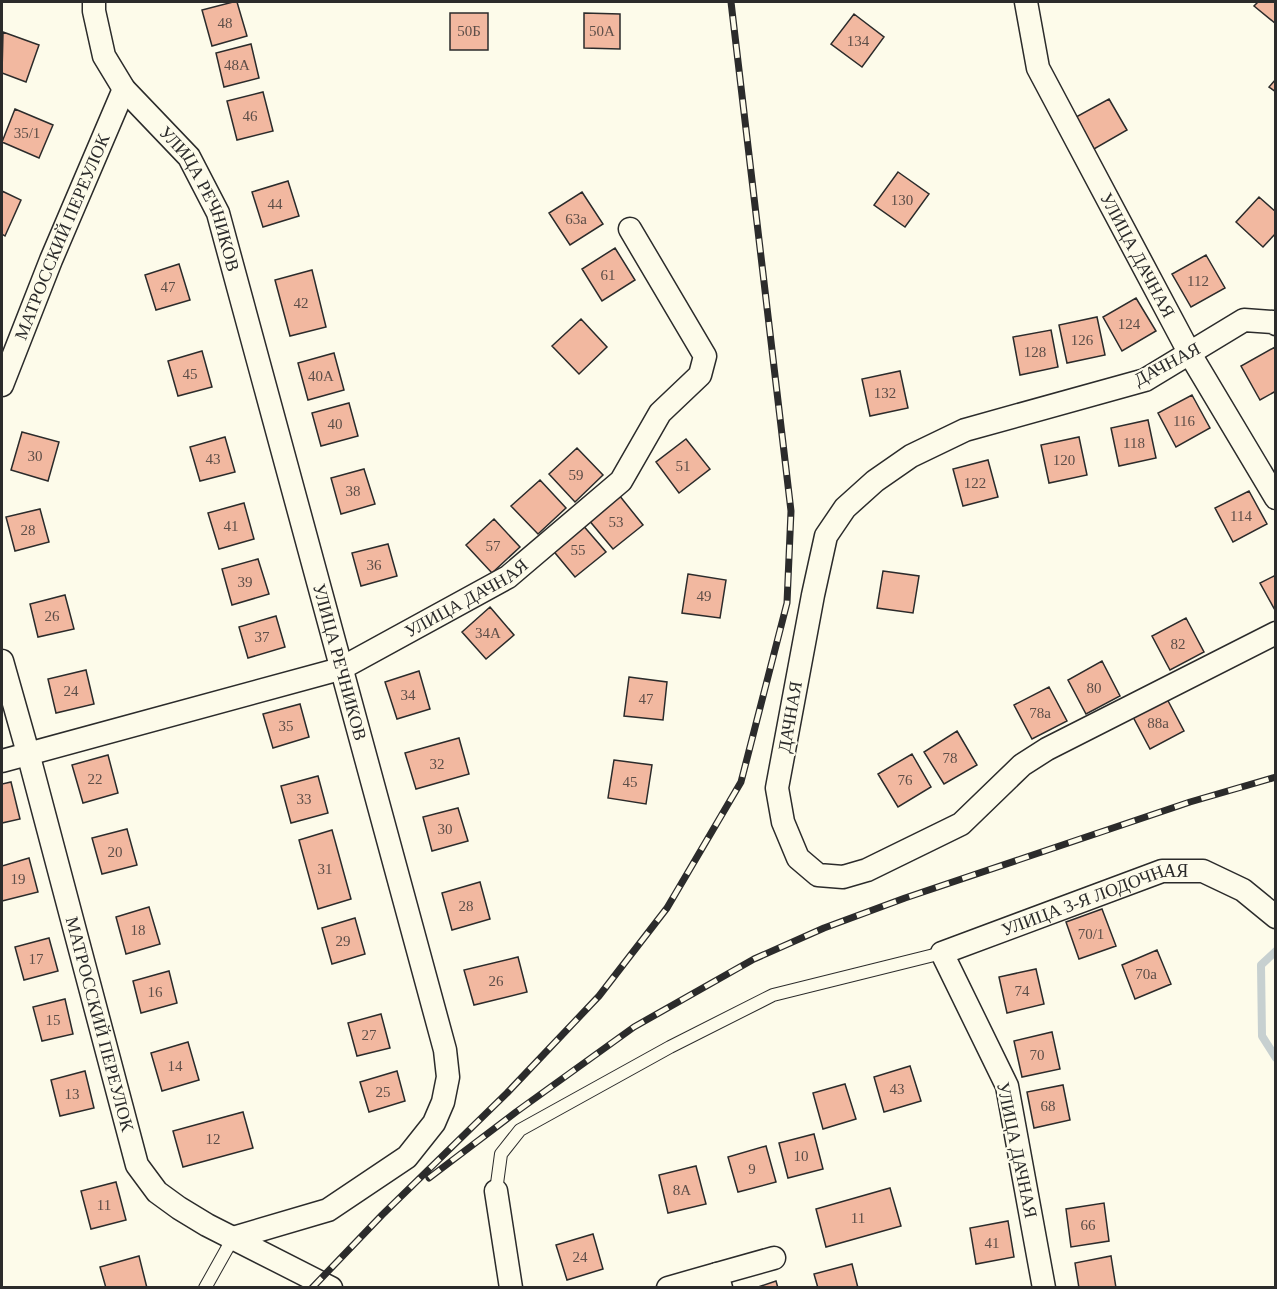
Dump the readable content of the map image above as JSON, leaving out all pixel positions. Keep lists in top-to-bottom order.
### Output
{
  "streets": {
    "street": [
      "УЛИЦА РЕЧНИКОВ",
      "МАТРОССКИЙ ПЕРЕУЛОК",
      "УЛИЦА ДАЧНАЯ",
      "ДАЧНАЯ",
      "УЛИЦА 3-Я ЛОДОЧНАЯ"
    ]
  },
  "crossings": [
    ["УЛИЦА РЕЧНИКОВ", "МАТРОССКИЙ ПЕРЕУЛОК"],
    ["УЛИЦА РЕЧНИКОВ", "УЛИЦА ДАЧНАЯ"],
    ["МАТРОССКИЙ ПЕРЕУЛОК", "УЛИЦА ДАЧНАЯ"],
    ["УЛИЦА ДАЧНАЯ", "ДАЧНАЯ"],
    ["УЛИЦА ДАЧНАЯ", "УЛИЦА 3-Я ЛОДОЧНАЯ"]
  ],
  "house_numbers": [
    "48",
    "50Б",
    "50А",
    "134",
    "48А",
    "46",
    "35/1",
    "130",
    "44",
    "63а",
    "61",
    "112",
    "47",
    "42",
    "124",
    "126",
    "128",
    "45",
    "40А",
    "132",
    "116",
    "40",
    "118",
    "30",
    "43",
    "120",
    "51",
    "59",
    "122",
    "38",
    "114",
    "53",
    "41",
    "28",
    "57",
    "55",
    "36",
    "39",
    "49",
    "26",
    "34А",
    "37",
    "82",
    "80",
    "24",
    "34",
    "47",
    "78а",
    "88а",
    "35",
    "78",
    "32",
    "22",
    "76",
    "45",
    "33",
    "30",
    "20",
    "31",
    "19",
    "28",
    "18",
    "70/1",
    "29",
    "17",
    "70а",
    "26",
    "74",
    "16",
    "15",
    "27",
    "70",
    "14",
    "43",
    "25",
    "13",
    "68",
    "12",
    "10",
    "9",
    "8А",
    "11",
    "11",
    "66",
    "41",
    "24"
  ]
}
